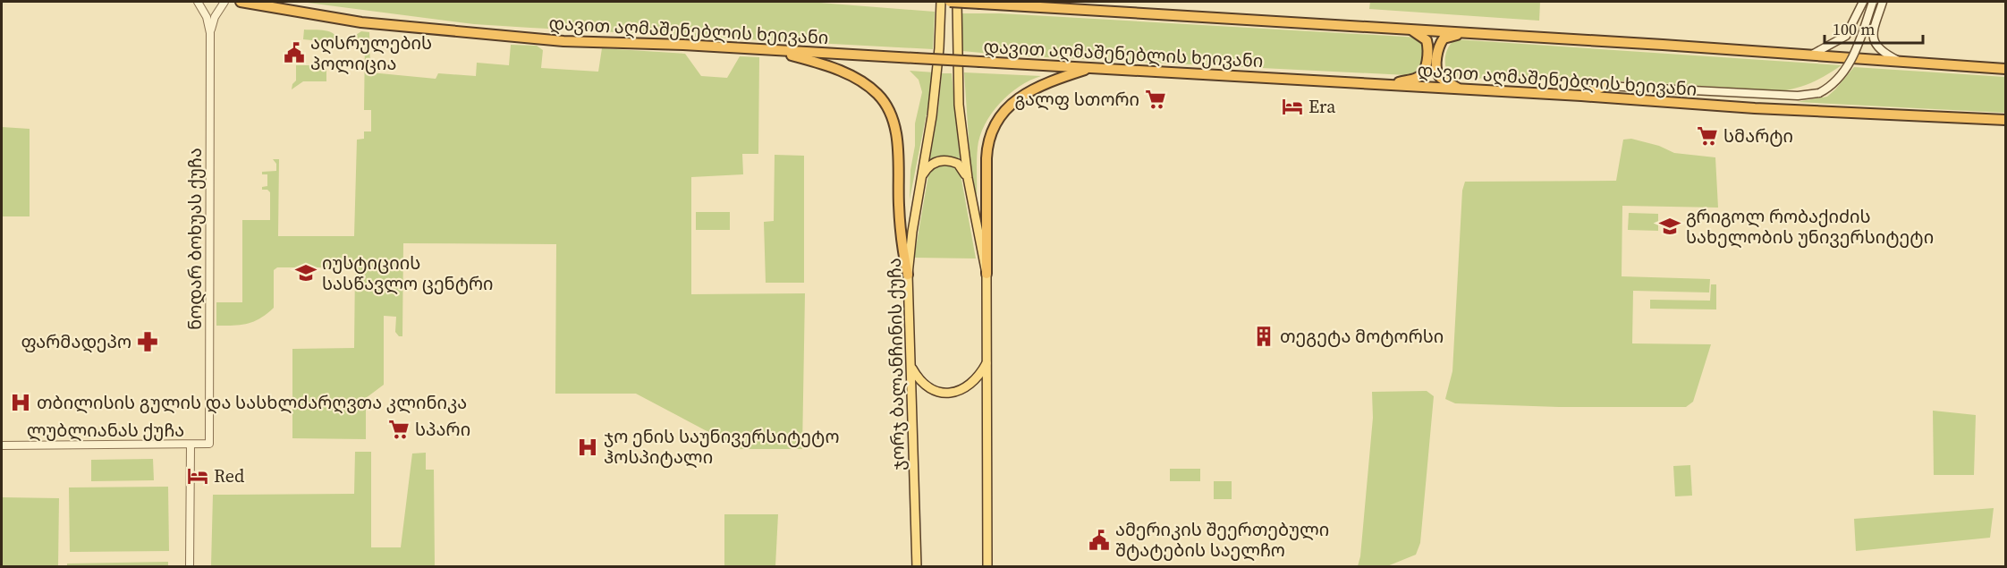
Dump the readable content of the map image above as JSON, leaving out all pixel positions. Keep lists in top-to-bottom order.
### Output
{
  "streets": {
    "highway": ["დავით აღმაშენებლის ხეივანი"],
    "main road": ["ჯორჯ ბალანჩინის ქუჩა"],
    "street": ["ნოდარ ბოხუას ქუჩა", "ლუბლიანას ქუჩა"]
  },
  "crossings": [
    ["ნოდარ ბოხუას ქუჩა", "ლუბლიანას ქუჩა"]
  ],
  "places": {
    "public building": ["აღსრულების პოლიცია", "ამერიკის შეერთებული შტატების საელჩო"],
    "supermarket": ["გალფ სთორი", "სმარტი", "სპარი"],
    "hotel": ["Era", "Red"],
    "school or university": ["გრიგოლ რობაქიძის სახელობის უნივერსიტეტი", "იუსტიციის სასწავლო ცენტრი"],
    "building": ["თეგეტა მოტორსი"],
    "pharmacy": ["ფარმადეპო"],
    "hospital": ["თბილისის გულის და სასხლძარღვთა კლინიკა", "ჯო ენის საუნივერსიტეტო ჰოსპიტალი"]
  },
  "scale_bar": "100 m"
}
